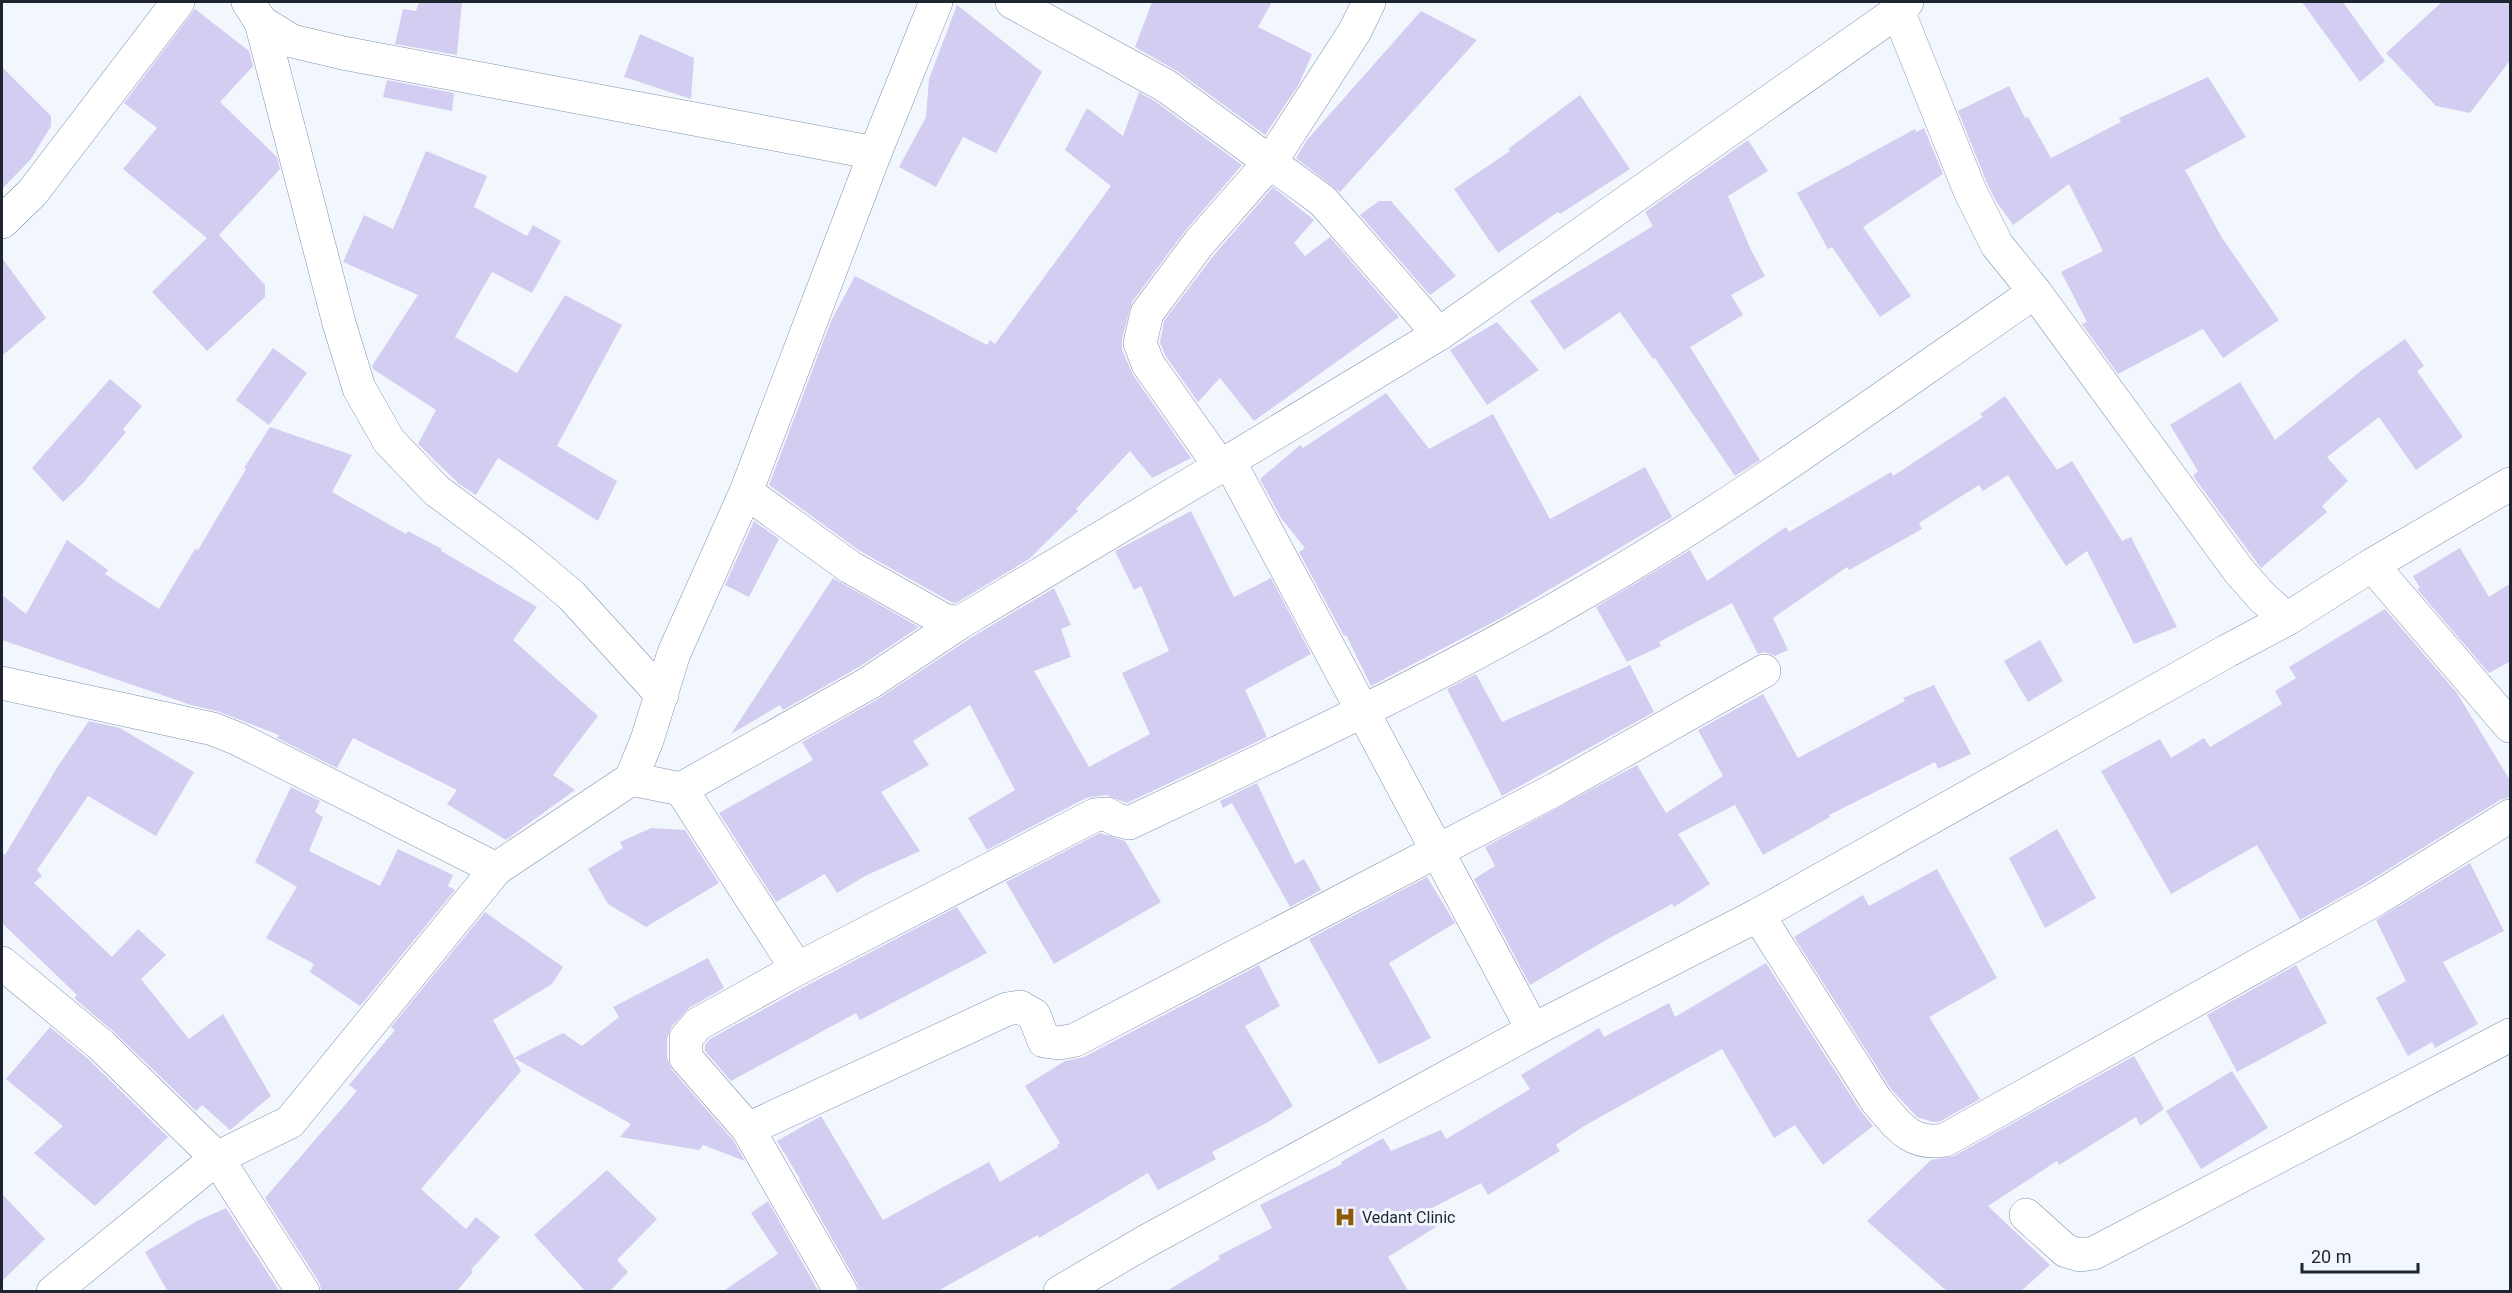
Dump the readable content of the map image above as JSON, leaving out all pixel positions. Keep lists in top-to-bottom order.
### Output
{
  "places": {
    "hospital": ["Vedant Clinic"]
  },
  "scale_bar": "20 m"
}
